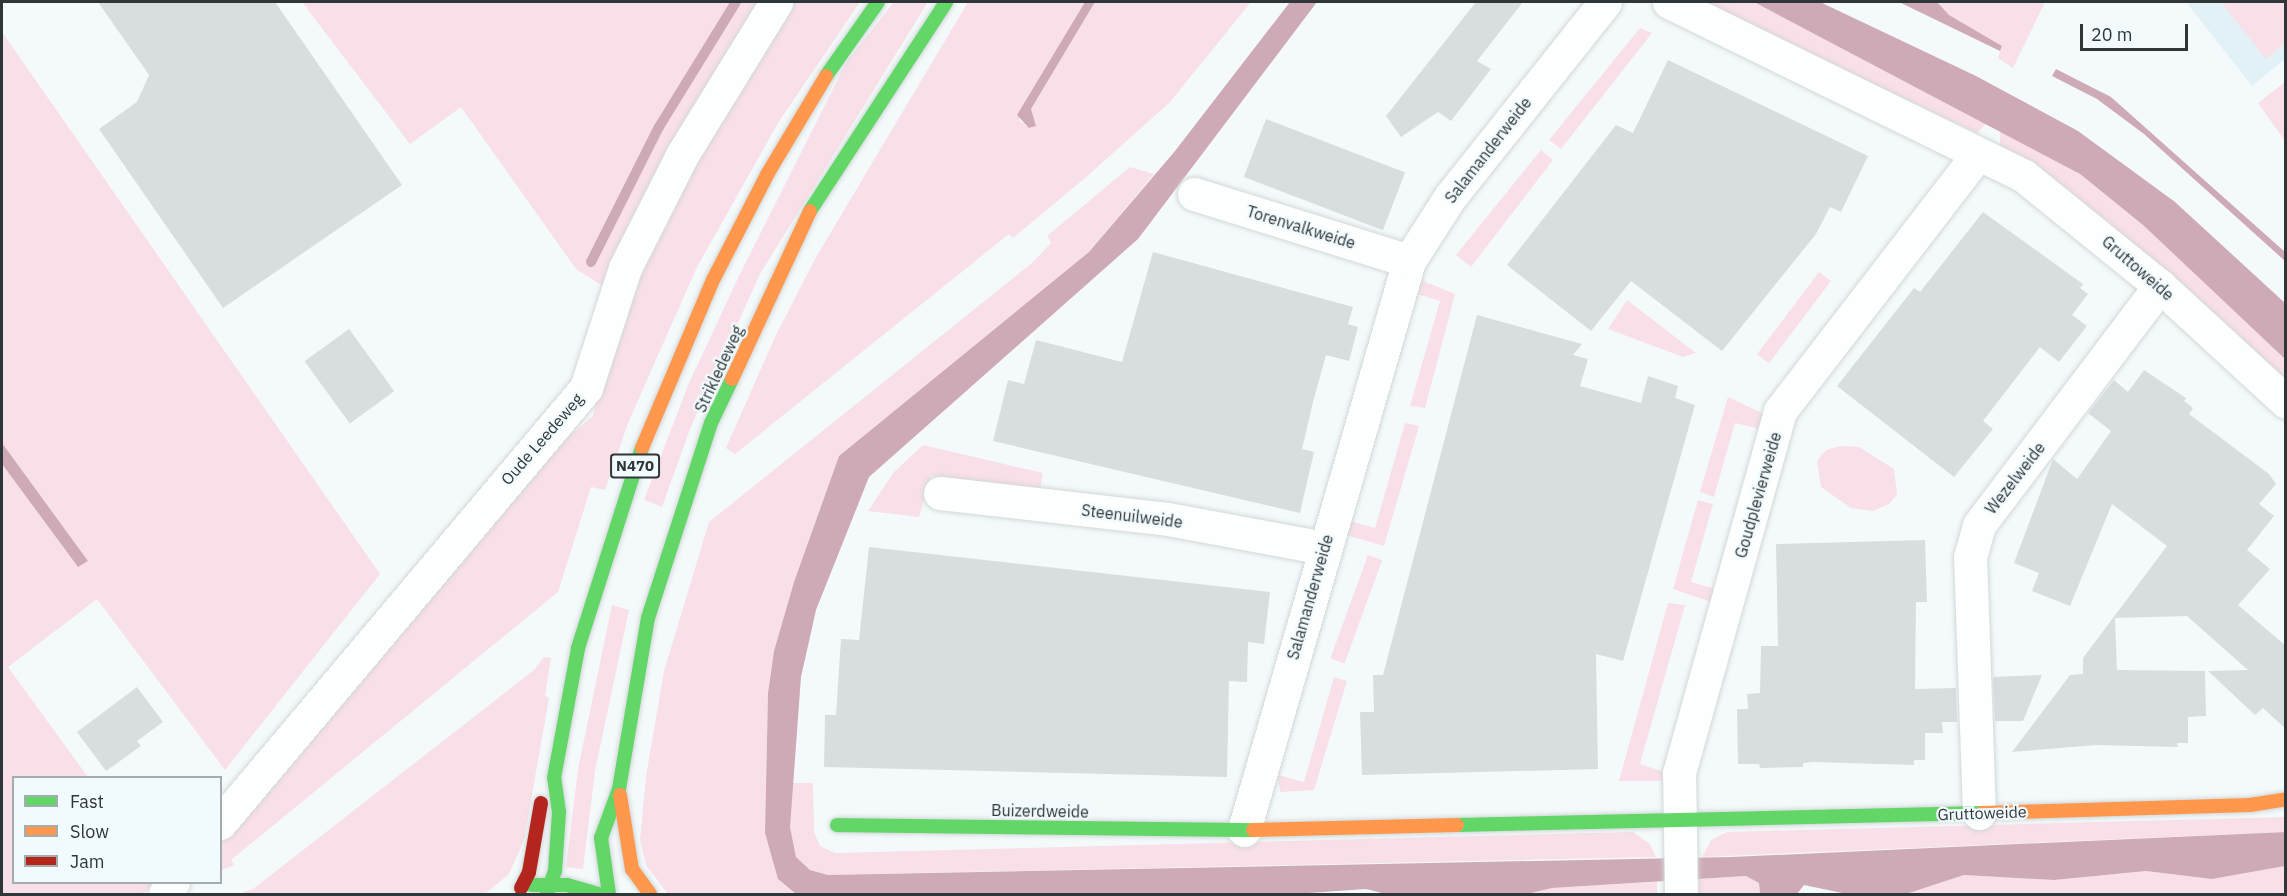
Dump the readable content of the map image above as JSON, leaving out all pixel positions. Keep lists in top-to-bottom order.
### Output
{
  "streets": {
    "main road": [
      "Gruttoweide",
      "Strikledeweg",
      "N470",
      "Buizerdweide"
    ],
    "street": [
      "Salamanderweide",
      "Torenvalkweide",
      "Oude Leedeweg",
      "Wezelweide",
      "Goudplevierweide",
      "Steenuilweide"
    ]
  },
  "crossings": [
    ["Salamanderweide", "Torenvalkweide"],
    ["Salamanderweide", "Steenuilweide"],
    ["Salamanderweide", "Buizerdweide"],
    ["Gruttoweide", "Wezelweide"],
    ["Gruttoweide", "Goudplevierweide"]
  ],
  "legend": ["Fast", "Slow", "Jam"],
  "scale_bar": "20 m"
}
